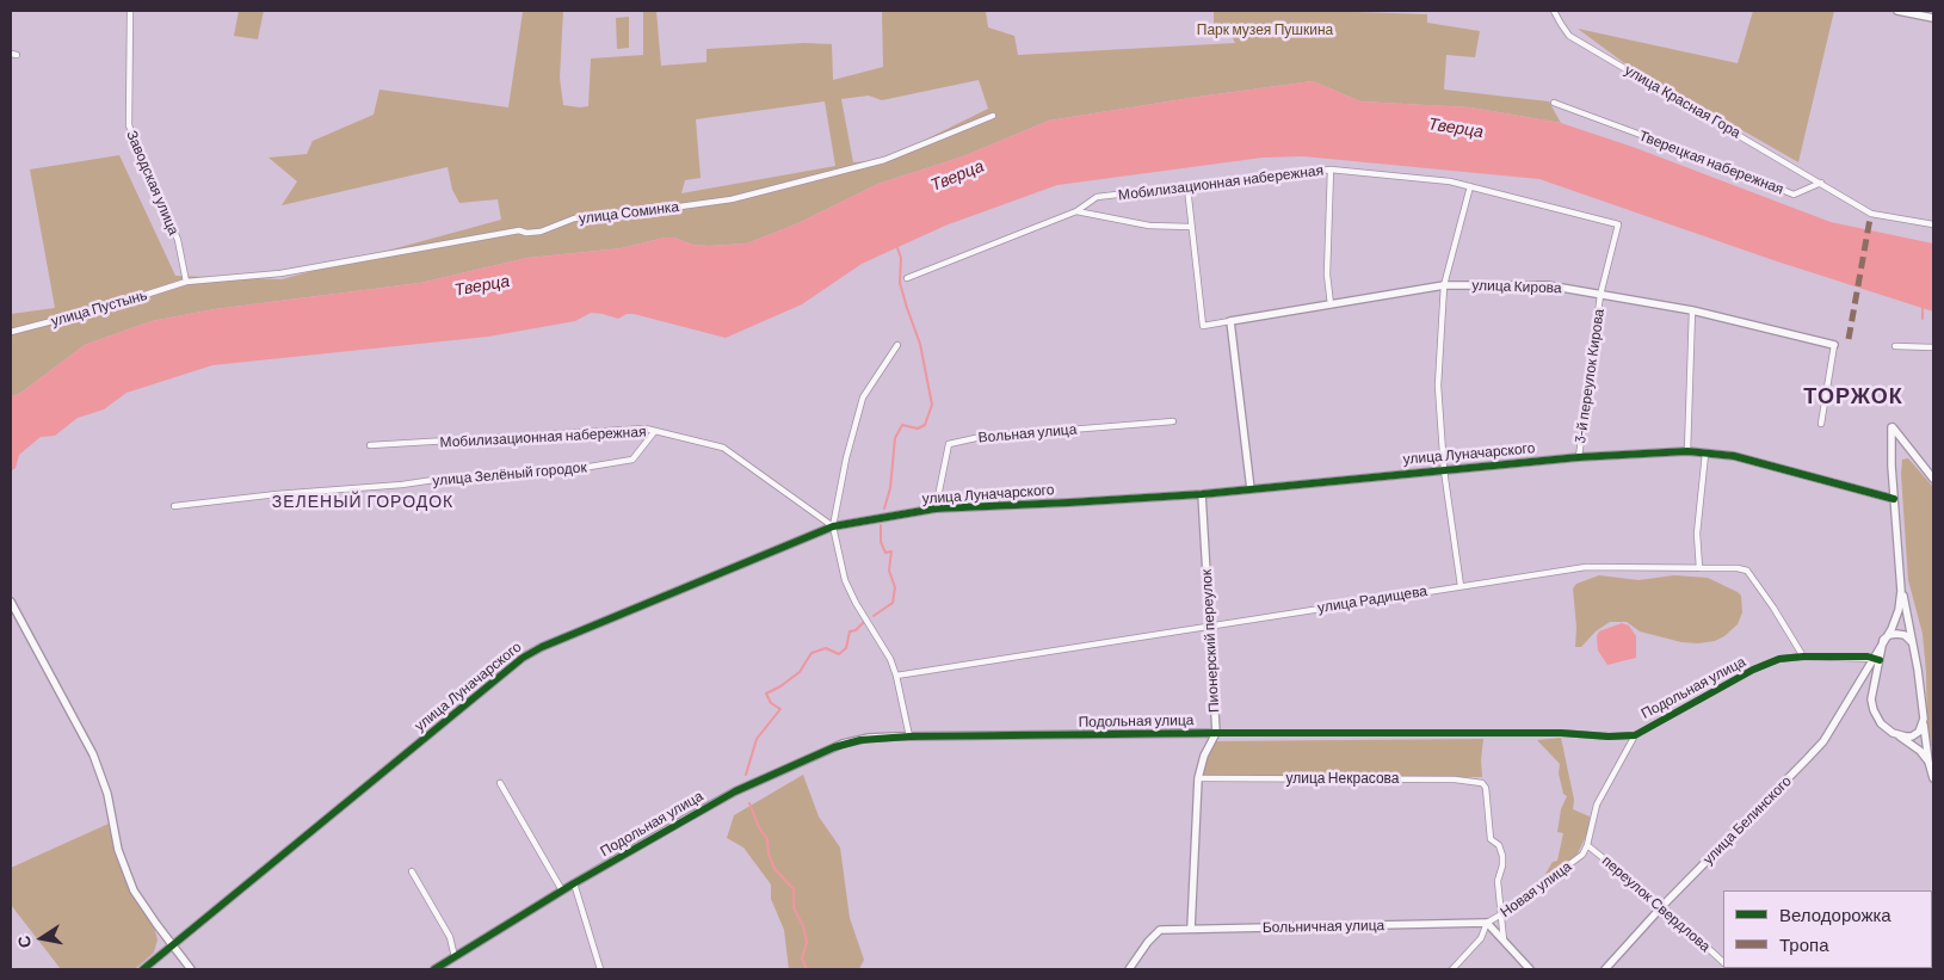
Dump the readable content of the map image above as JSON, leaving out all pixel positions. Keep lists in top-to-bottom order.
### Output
{
  "streets": {
    "street": [
      "улица Красная Гора",
      "Тверецкая набережная",
      "Заводская улица",
      "Мобилизационная набережная",
      "улица Соминка",
      "улица Кирова",
      "улица Пустынь",
      "3-й переулок Кирова",
      "Вольная улица",
      "улица Луначарского",
      "улица Зелёный городок",
      "улица Радищева",
      "Пионерский переулок",
      "Подольная улица",
      "улица Некрасова",
      "улица Белинского",
      "Новая улица",
      "переулок Свердлова",
      "Больничная улица"
    ]
  },
  "crossings": [
    ["улица Красная Гора", "Тверецкая набережная"],
    ["Заводская улица", "улица Соминка"],
    ["Заводская улица", "улица Пустынь"],
    ["Мобилизационная набережная", "3-й переулок Кирова"],
    ["Мобилизационная набережная", "улица Луначарского"],
    ["Мобилизационная набережная", "улица Зелёный городок"],
    ["улица Соминка", "улица Пустынь"],
    ["улица Кирова", "3-й переулок Кирова"],
    ["3-й переулок Кирова", "улица Луначарского"],
    ["Вольная улица", "улица Луначарского"],
    ["улица Луначарского", "Пионерский переулок"],
    ["улица Радищева", "Пионерский переулок"],
    ["улица Радищева", "Подольная улица"],
    ["Пионерский переулок", "Подольная улица"],
    ["Пионерский переулок", "улица Некрасова"],
    ["Пионерский переулок", "Больничная улица"],
    ["Подольная улица", "улица Белинского"],
    ["улица Некрасова", "Новая улица"],
    ["улица Белинского", "переулок Свердлова"],
    ["Новая улица", "переулок Свердлова"],
    ["Новая улица", "Больничная улица"]
  ],
  "districts": ["ТОРЖОК", "ЗЕЛЕНЫЙ ГОРОДОК"],
  "water": ["Тверца"],
  "parks": ["Парк музея Пушкина"],
  "legend": ["Велодорожка", "Тропа"],
  "north": "left"
}
